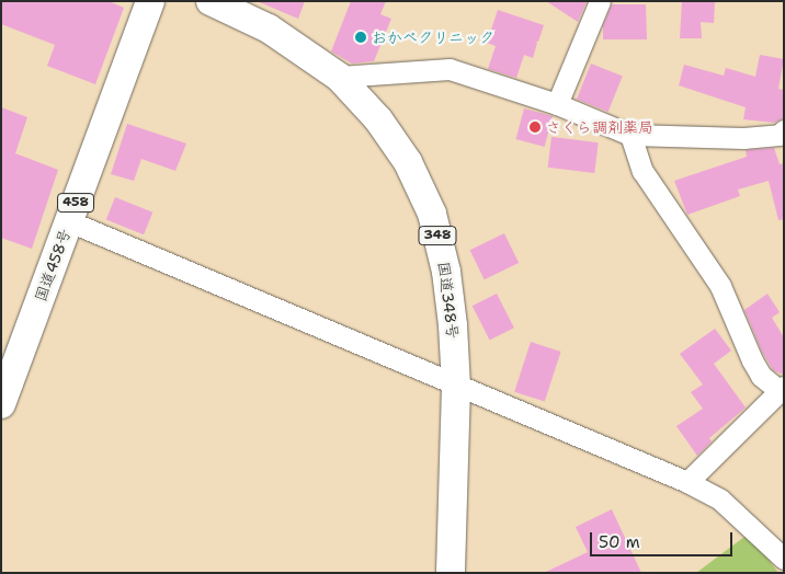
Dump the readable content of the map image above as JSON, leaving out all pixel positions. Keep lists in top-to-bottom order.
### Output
{
  "streets": {
    "highway": [
      "458",
      "348",
      "国道458号",
      "国道348号"
    ]
  },
  "places": ["おかべクリニック", "さくら調剤薬局"],
  "scale_bar": "50 m"
}
